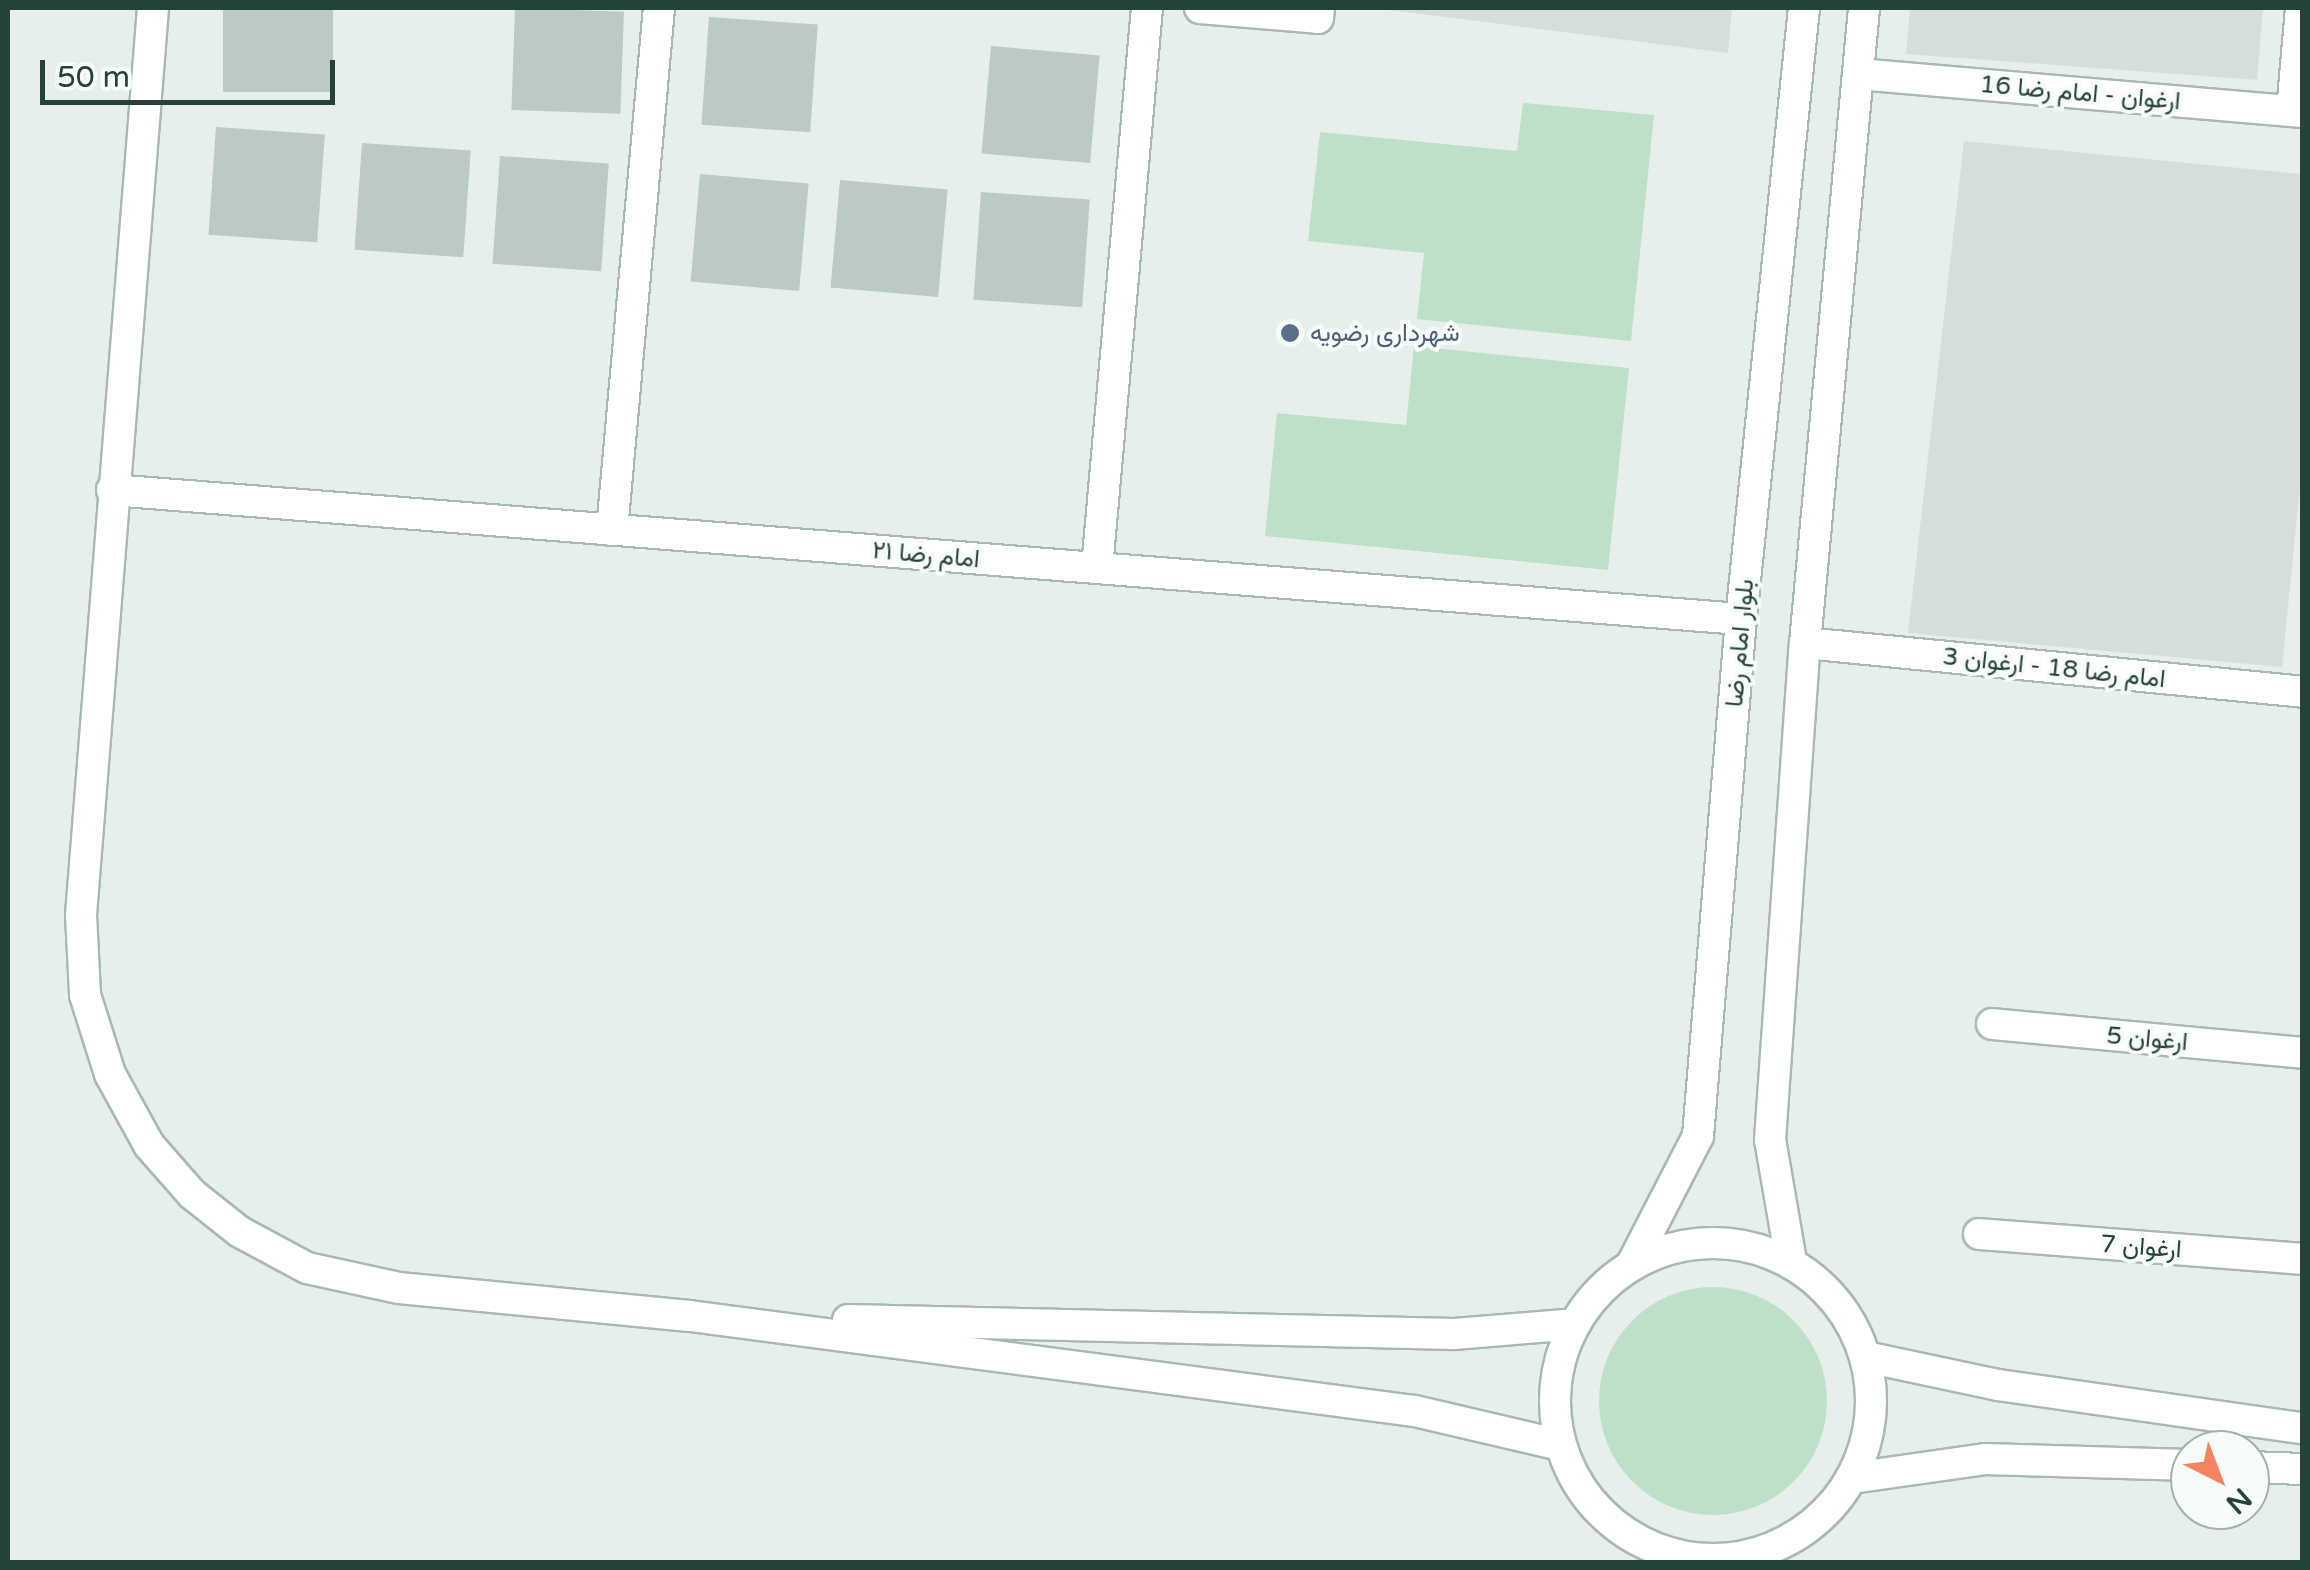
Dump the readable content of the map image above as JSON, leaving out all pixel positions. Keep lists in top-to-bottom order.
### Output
{
  "streets": {
    "street": [
      "ارغوان - امام رضا 16",
      "امام رضا ۲۱",
      "بلوار امام رضا",
      "امام رضا 18 - ارغوان 3",
      "ارغوان 5",
      "ارغوان 7"
    ]
  },
  "crossings": [
    ["امام رضا ۲۱", "بلوار امام رضا"]
  ],
  "places": ["شهرداری رضویه"],
  "scale_bar": "50 m",
  "north": "bottom right"
}
